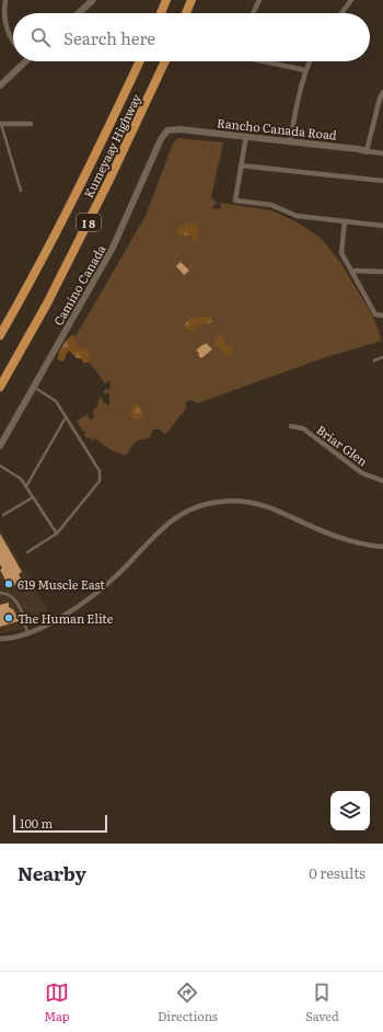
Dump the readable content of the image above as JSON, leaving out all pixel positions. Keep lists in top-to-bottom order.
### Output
{
  "streets": {
    "highway": ["Kumeyaay Highway", "I 8"],
    "street": ["Rancho Canada Road", "Camino Canada", "Briar Glen"]
  },
  "crossings": [
    ["Rancho Canada Road", "Camino Canada"]
  ],
  "places": ["619 Muscle East", "The Human Elite"],
  "scale_bar": "100 m",
  "page": {
    "search": "Search here",
    "scale": "100 m",
    "heading": ["Nearby", "0 results"],
    "nav": ["Map", "Directions", "Saved"]
  }
}
